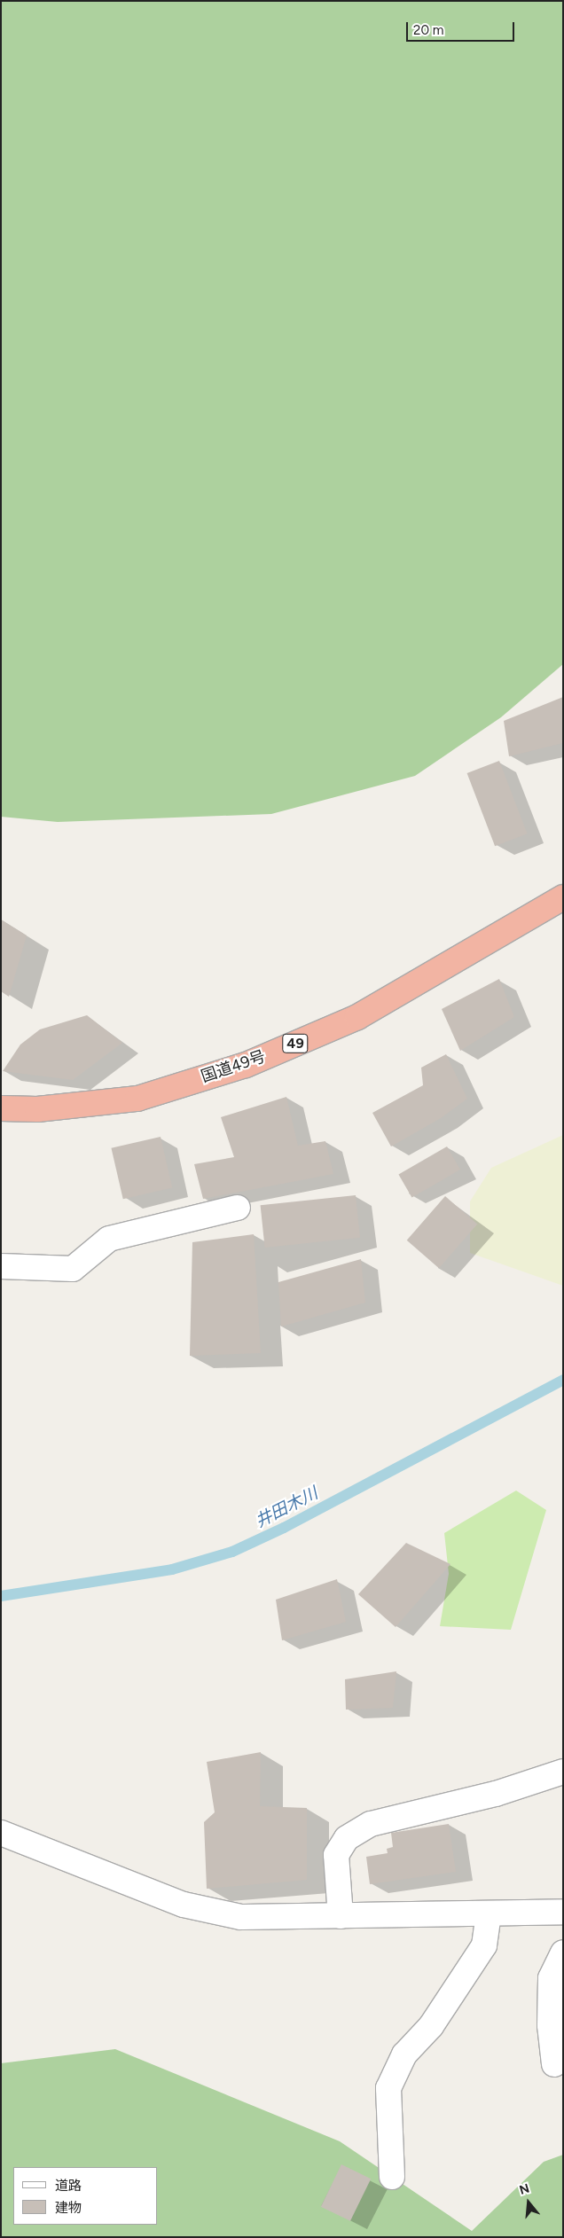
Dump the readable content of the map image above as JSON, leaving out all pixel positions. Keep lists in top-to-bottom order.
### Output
{
  "streets": {
    "highway": ["49", "国道49号"]
  },
  "water": ["井田木川"],
  "legend": ["道路", "建物"],
  "scale_bar": "20 m",
  "north": "top"
}
